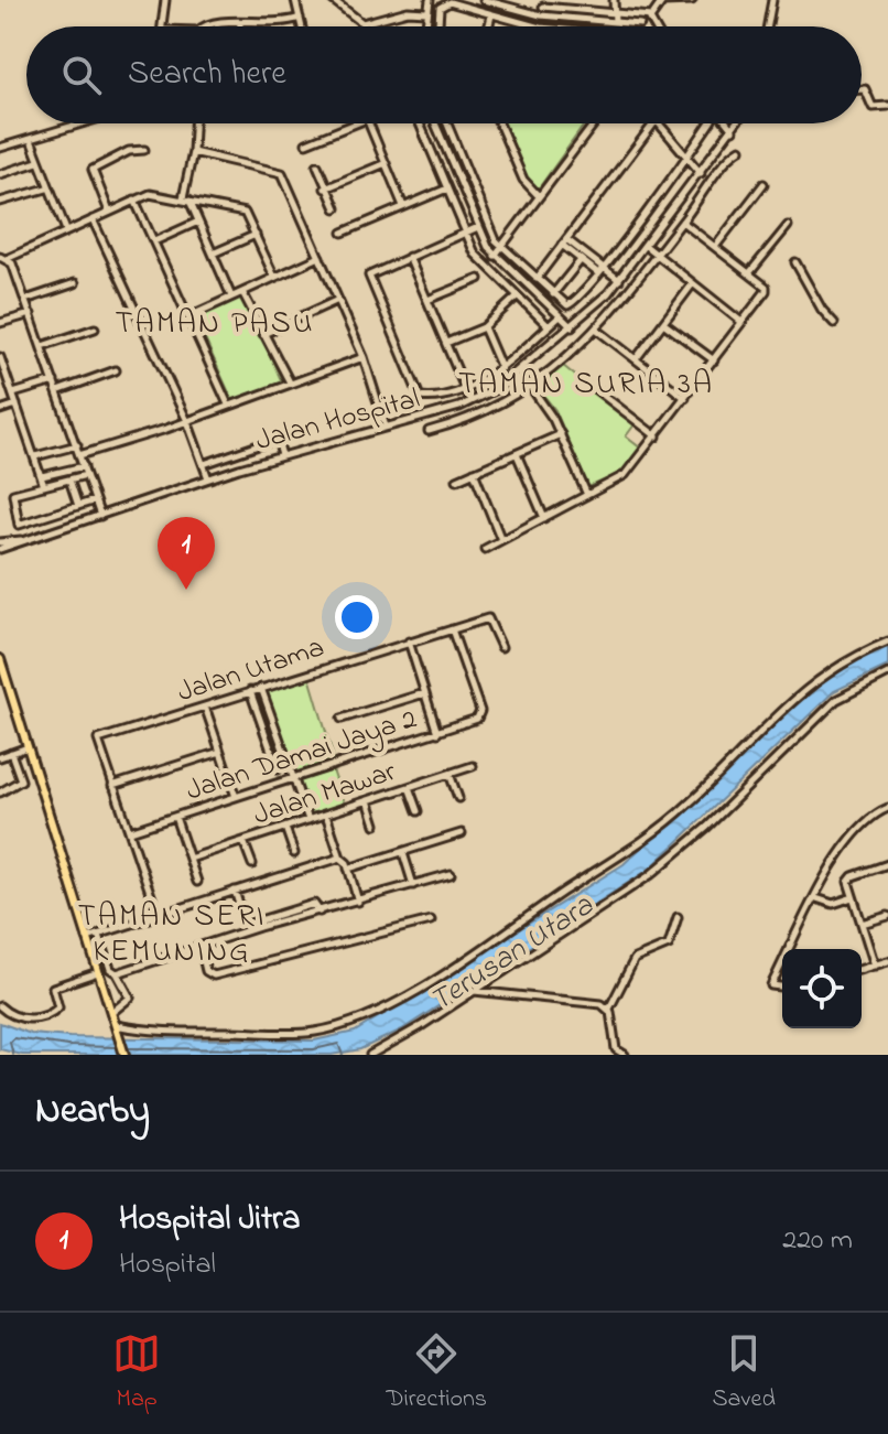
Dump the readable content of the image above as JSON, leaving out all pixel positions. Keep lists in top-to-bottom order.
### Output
{
  "streets": {
    "street": [
      "Jalan Hospital",
      "Jalan Utama",
      "Jalan Damai Jaya 2",
      "Jalan Mawar"
    ]
  },
  "crossings": [
    ["Jalan Utama", "Jalan Damai Jaya 2"]
  ],
  "districts": ["TAMAN PASU", "TAMAN SURIA 3A", "TAMAN SERI KEMUNING"],
  "water": ["Terusan Utara"],
  "page": {
    "search": "Search here",
    "pins": "1",
    "heading": "Nearby",
    "list": [
      {
        "mark": "1",
        "name": "Hospital Jitra",
        "note": "Hospital",
        "value": "220 m"
      }
    ],
    "nav": ["Map", "Directions", "Saved"]
  }
}
